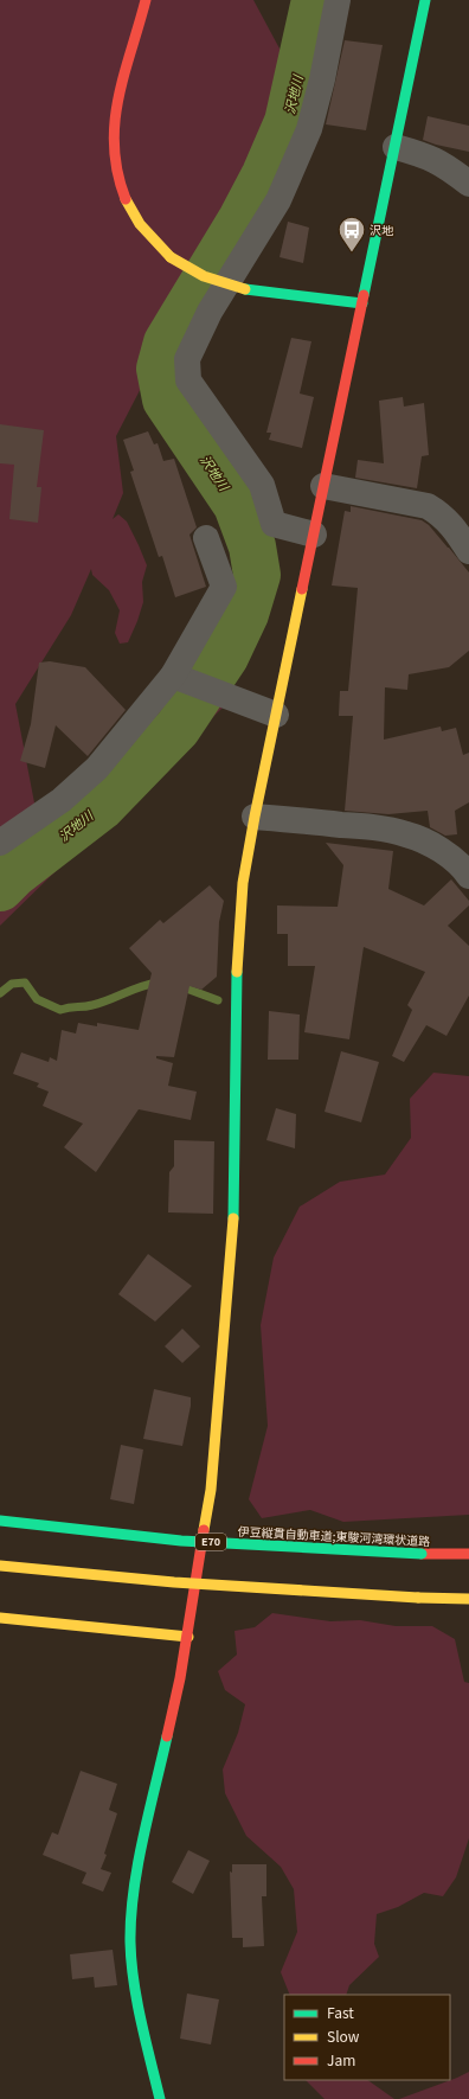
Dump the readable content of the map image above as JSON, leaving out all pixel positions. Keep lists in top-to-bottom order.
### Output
{
  "streets": {
    "main road": ["伊豆縦貫自動車道;東駿河湾環状道路", "E70"]
  },
  "water": ["沢地川"],
  "places": {
    "bus stop": ["沢地"]
  },
  "legend": ["Fast", "Slow", "Jam"]
}
